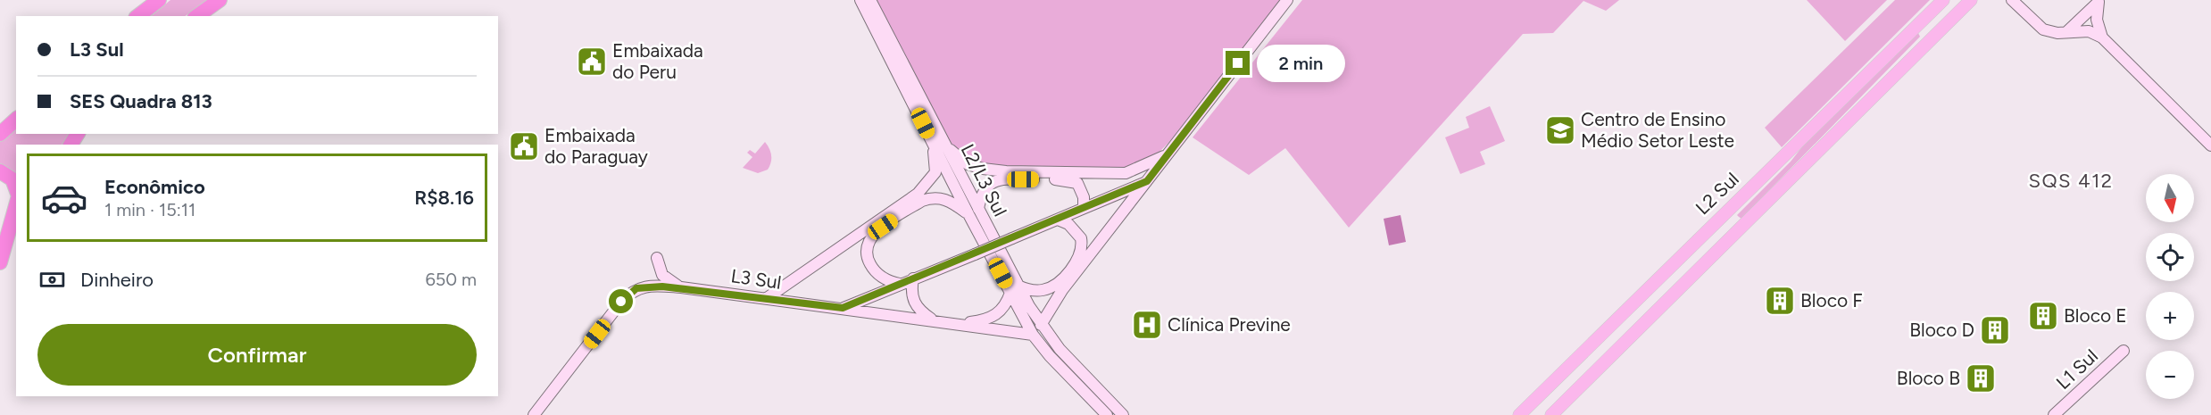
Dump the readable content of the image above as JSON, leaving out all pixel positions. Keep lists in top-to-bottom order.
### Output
{
  "streets": {
    "main road": [
      "L2/L3 Sul",
      "L2 Sul",
      "L3 Sul",
      "L1 Sul"
    ]
  },
  "crossings": [
    ["L2/L3 Sul", "L3 Sul"]
  ],
  "districts": ["SQS 412"],
  "places": {
    "public building": ["Embaixada do Peru", "Embaixada do Paraguay"],
    "school or university": ["Centro de Ensino Médio Setor Leste"],
    "building": [
      "Bloco F",
      "Bloco E",
      "Bloco D",
      "Bloco B"
    ],
    "hospital": ["Clínica Previne"]
  },
  "north": "bottom",
  "page": {
    "banner": ["L3 Sul", "SES Quadra 813"],
    "bubble": "2 min",
    "list": [
      {
        "name": "Econômico",
        "note": "1 min · 15:11",
        "value": "R$8.16"
      }
    ],
    "map_buttons": ["+", "−"],
    "pay": ["Dinheiro", "650 m"],
    "buttons": "Confirmar"
  }
}
